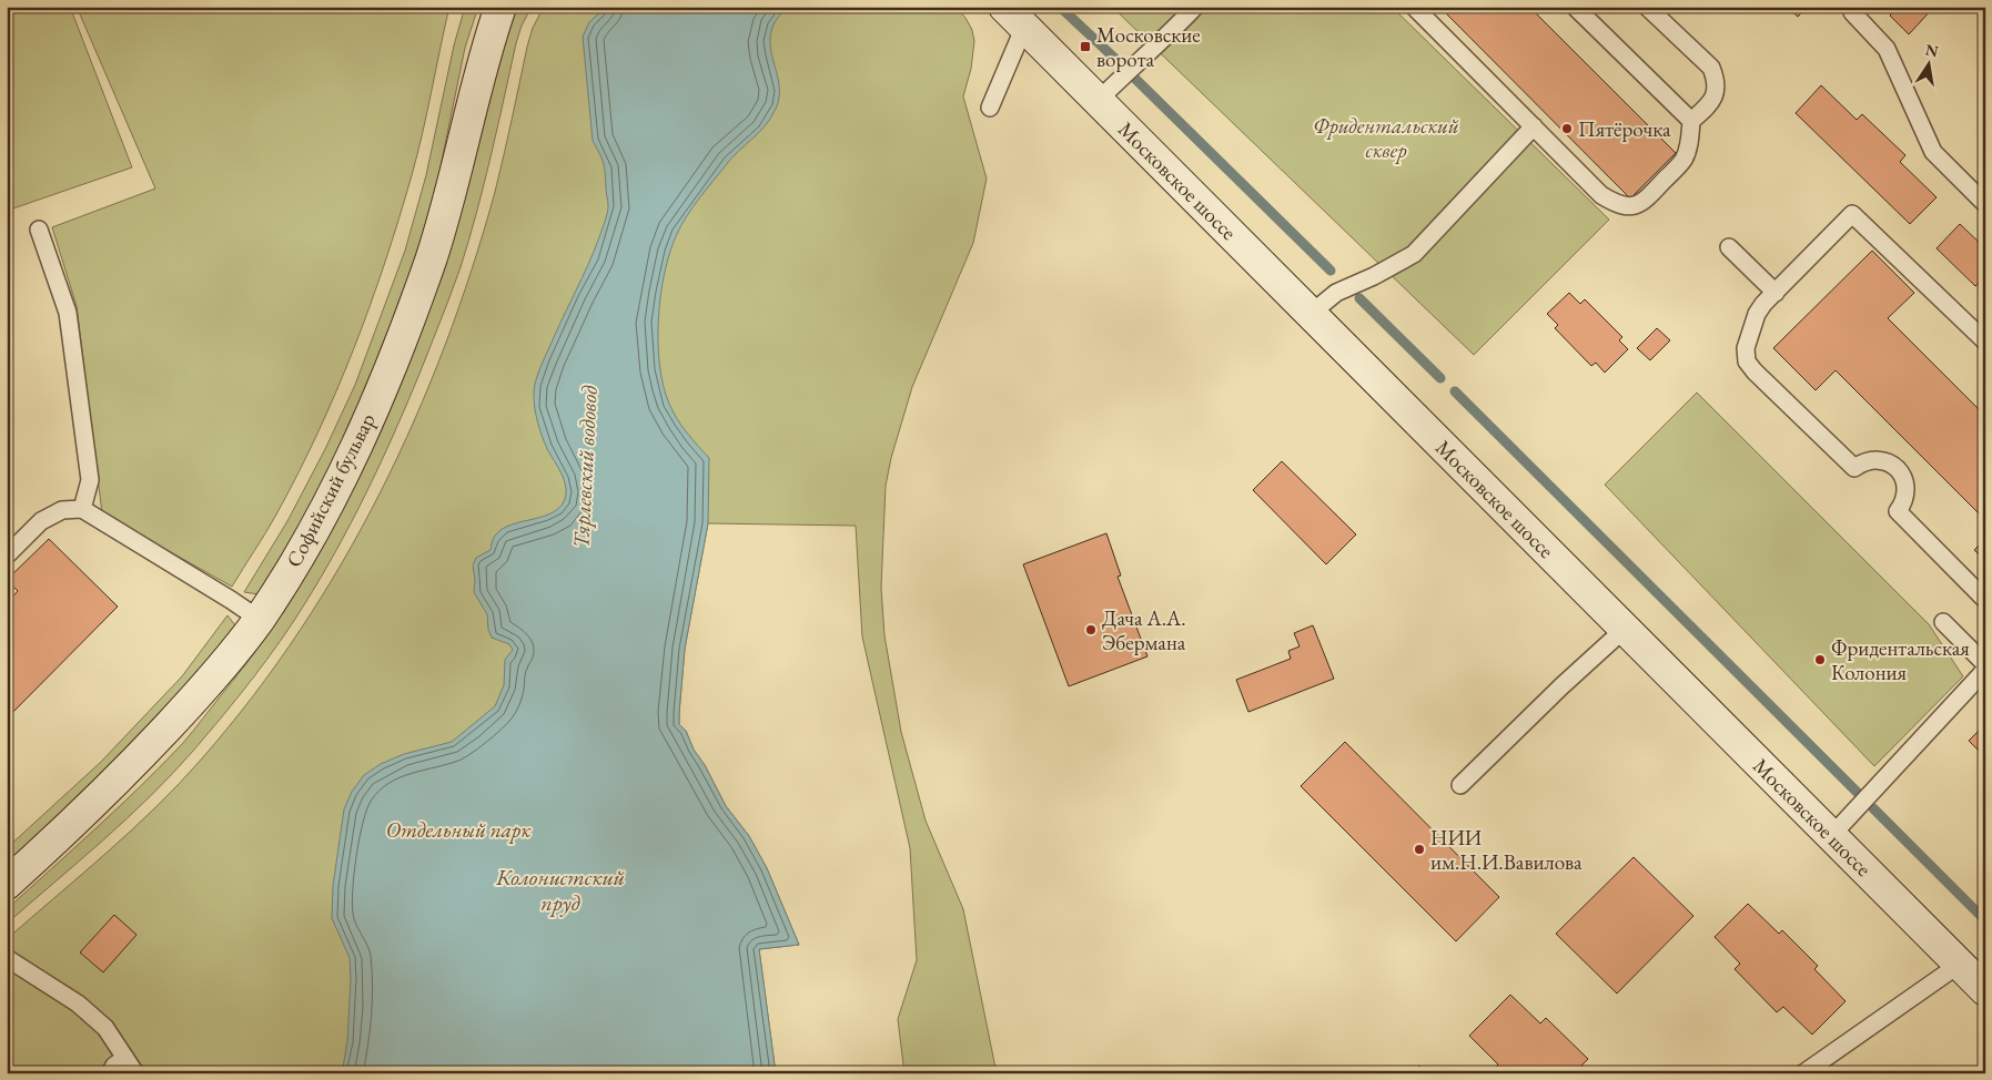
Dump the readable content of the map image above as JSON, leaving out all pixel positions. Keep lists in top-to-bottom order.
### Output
{
  "streets": {
    "main road": ["Московское шоссе", "Софийский бульвар"]
  },
  "water": ["Тярлевский водовод", "Колонистский пруд"],
  "parks": ["Фридентальский сквер", "Отдельный парк"],
  "places": {
    "transit": ["Московские ворота"],
    "other": [
      "Пятёрочка",
      "Дача А.А. Эбермана",
      "Фридентальская Колония",
      "НИИ им.Н.И.Вавилова"
    ]
  },
  "north": "top"
}
